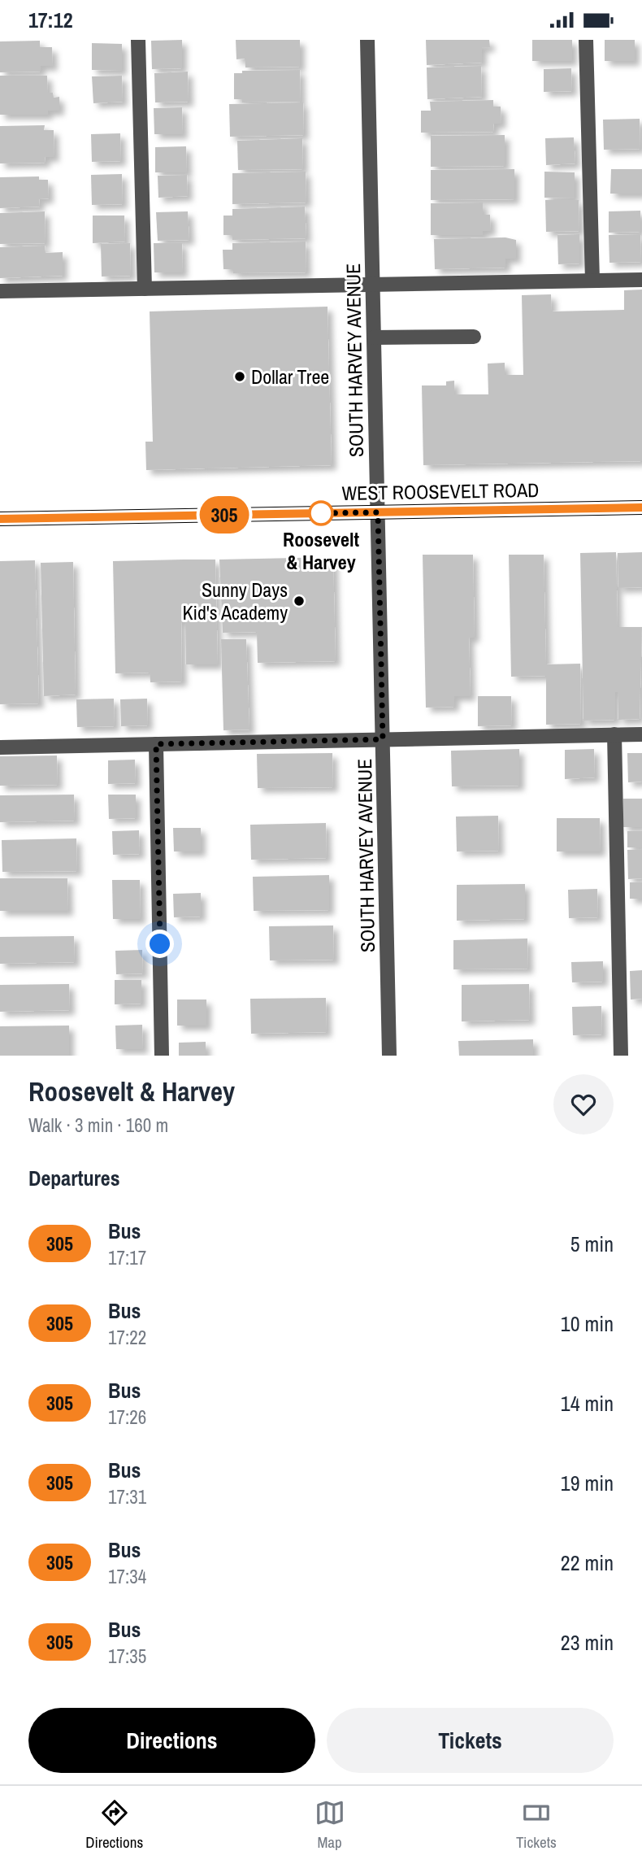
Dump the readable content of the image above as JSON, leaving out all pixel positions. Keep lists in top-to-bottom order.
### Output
{
  "streets": {
    "main road": ["WEST ROOSEVELT ROAD"],
    "street": ["SOUTH HARVEY AVENUE"]
  },
  "crossings": [
    ["SOUTH HARVEY AVENUE", "WEST ROOSEVELT ROAD"]
  ],
  "places": ["Dollar Tree", "Roosevelt & Harvey", "Sunny Days Kid's Academy"],
  "lines": ["bus line 305"],
  "page": {
    "status": "17:12",
    "on_map": "305",
    "heading": [
      ["Roosevelt & Harvey", "Walk · 3 min · 160 m"],
      "Departures"
    ],
    "list": [
      {
        "mark": "305",
        "name": "Bus",
        "note": "17:17",
        "value": "5 min"
      },
      {
        "mark": "305",
        "name": "Bus",
        "note": "17:22",
        "value": "10 min"
      },
      {
        "mark": "305",
        "name": "Bus",
        "note": "17:26",
        "value": "14 min"
      },
      {
        "mark": "305",
        "name": "Bus",
        "note": "17:31",
        "value": "19 min"
      },
      {
        "mark": "305",
        "name": "Bus",
        "note": "17:34",
        "value": "22 min"
      },
      {
        "mark": "305",
        "name": "Bus",
        "note": "17:35",
        "value": "23 min"
      }
    ],
    "buttons": ["Directions", "Tickets"],
    "tabs": ["Directions", "Map", "Tickets"]
  }
}
